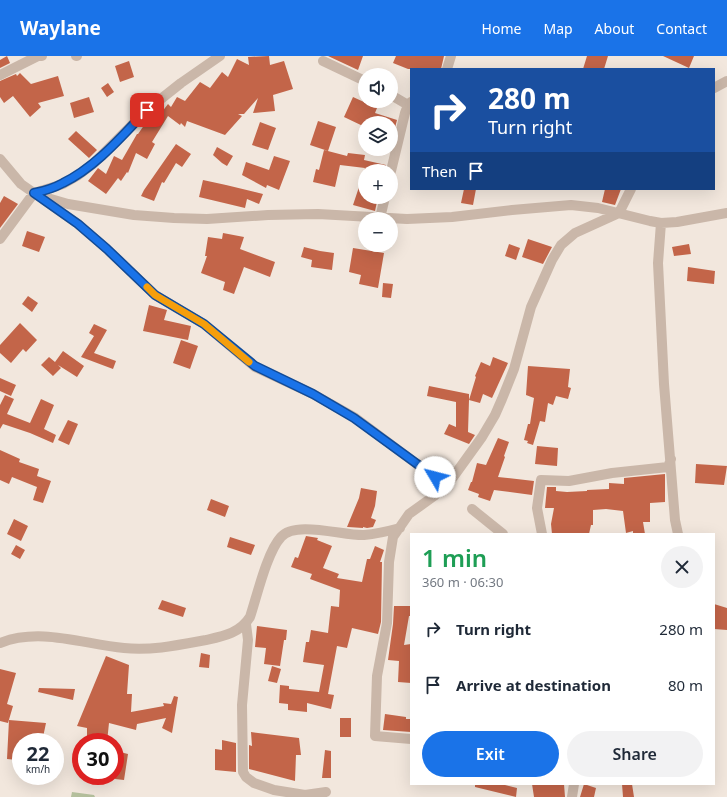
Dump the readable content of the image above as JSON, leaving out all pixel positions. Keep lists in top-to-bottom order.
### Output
{
  "page": {
    "header": "Waylane",
    "nav": [
      "Home",
      "Map",
      "About",
      "Contact"
    ],
    "map_buttons": ["+", "−"],
    "turn": ["280 m", "Turn right"],
    "then": "Then",
    "heading": ["1 min", "360 m · 06:30"],
    "list": [
      {
        "name": "Turn right",
        "value": "280 m"
      },
      {
        "name": "Arrive at destination",
        "value": "80 m"
      }
    ],
    "buttons": ["Exit", "Share"],
    "speed": "22 km/h",
    "limit": "30"
  }
}
